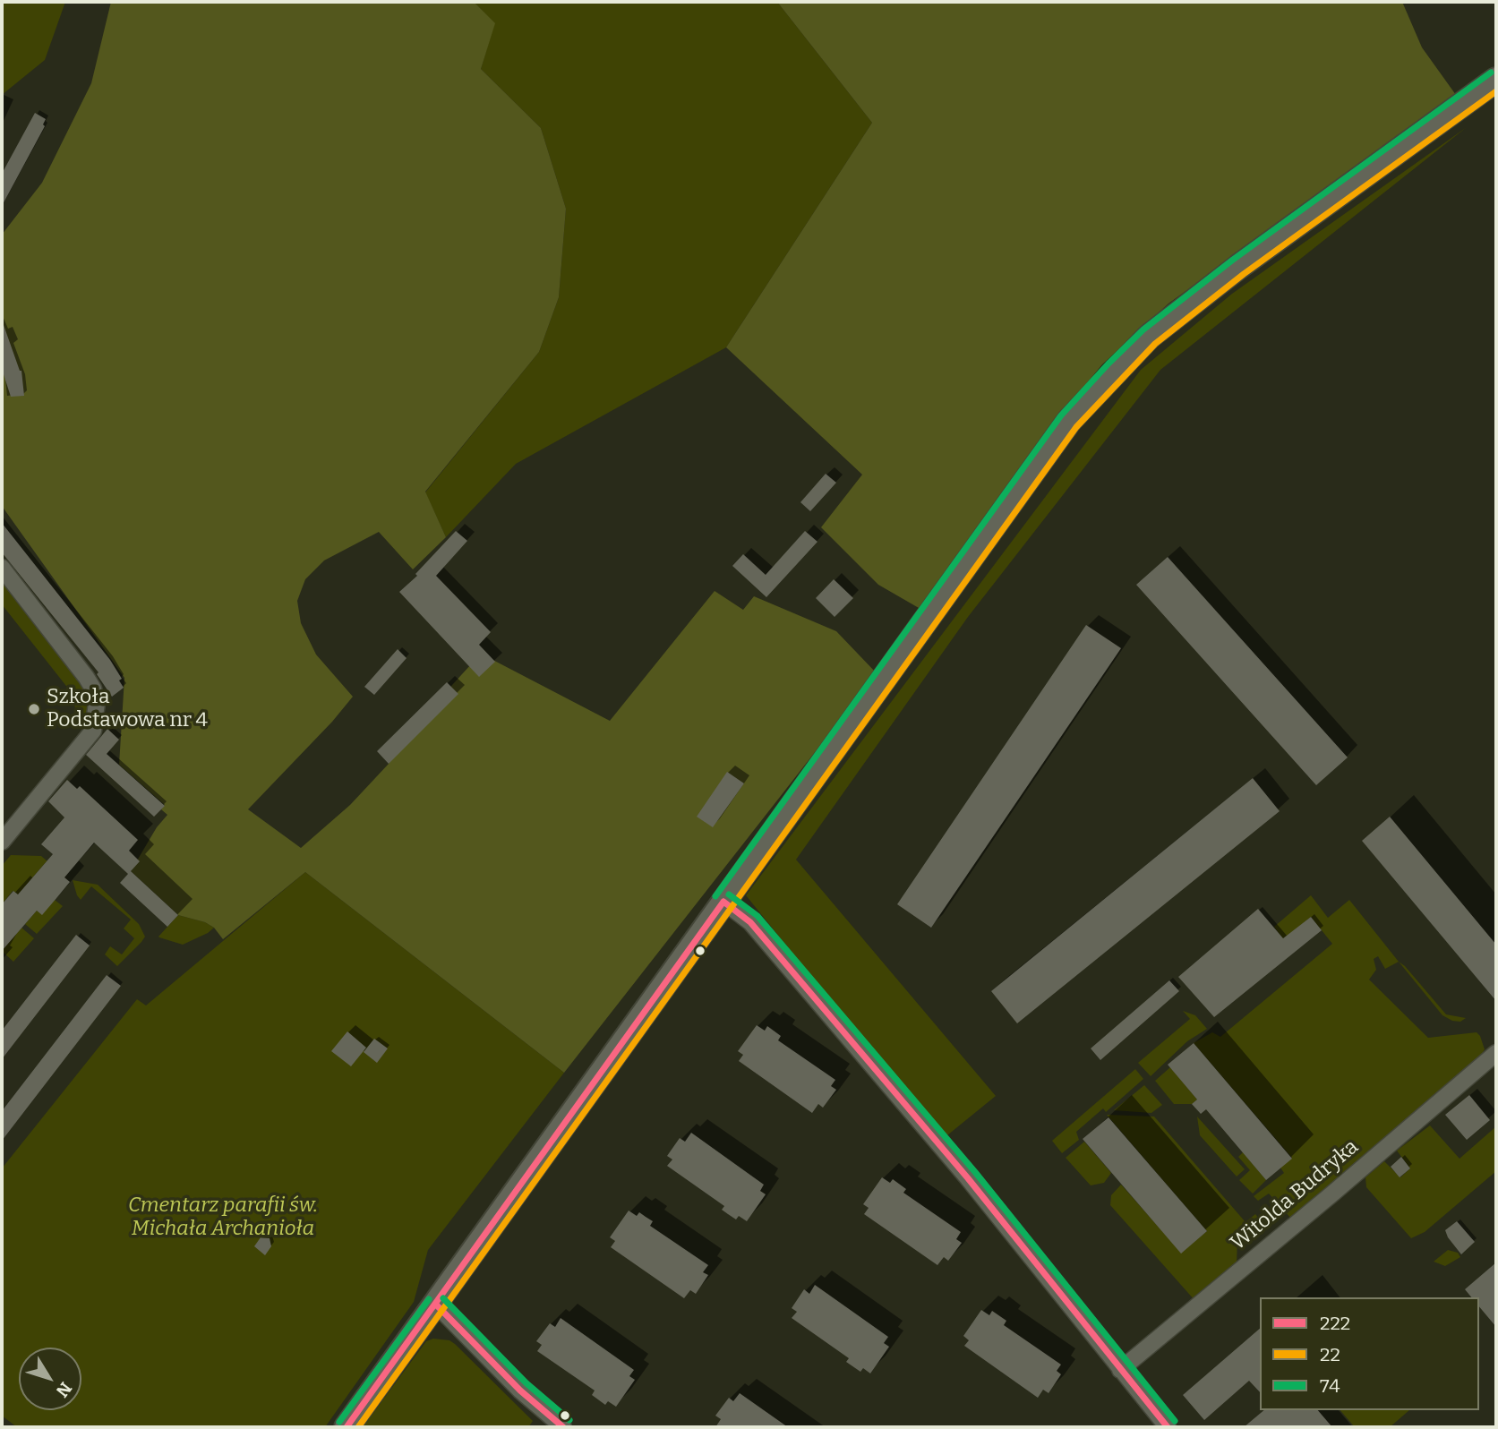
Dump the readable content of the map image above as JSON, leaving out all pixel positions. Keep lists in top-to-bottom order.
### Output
{
  "streets": {
    "street": ["Witolda Budryka"]
  },
  "parks": ["Cmentarz parafii św. Michała Archanioła"],
  "places": ["Szkoła Podstawowa nr 4"],
  "lines": ["transit line 74", "transit line 22", "transit line 222"],
  "legend": ["222", "22", "74"],
  "north": "bottom right"
}
